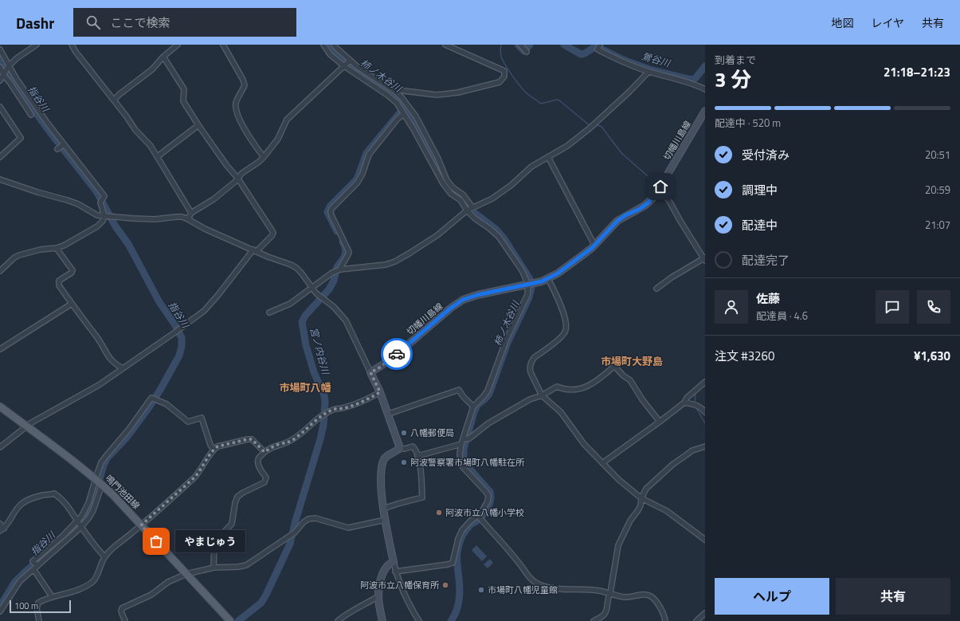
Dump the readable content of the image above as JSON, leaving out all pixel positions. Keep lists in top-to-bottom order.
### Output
{
  "streets": {
    "main road": ["切幡川島線", "鳴門池田線"]
  },
  "districts": ["市場町大野島", "市場町八幡"],
  "water": [
    "鶯谷川",
    "柿ノ木谷川",
    "指谷川",
    "宮ノ内谷川"
  ],
  "places": [
    "八幡郵便局",
    "阿波警察署市場町八幡駐在所",
    "阿波市立八幡小学校",
    "やまじゅう",
    "阿波市立八幡保育所",
    "市場町八幡児童館"
  ],
  "scale_bar": "100 m",
  "page": {
    "header": "Dashr",
    "search": "ここで検索",
    "nav": ["地図", "レイヤ", "共有"],
    "heading": ["3 分", "到着まで", "21:18–21:23"],
    "panel": [
      "佐藤",
      "配達員 · 4.6",
      "注文 #3260",
      "¥1,630"
    ],
    "bar": "配達中 · 520 m",
    "list": [
      ["受付済み", "20:51"],
      ["調理中", "20:59"],
      ["配達中", "21:07"],
      "配達完了"
    ],
    "bubble": "やまじゅう",
    "buttons": ["ヘルプ", "共有"],
    "scale": "100 m"
  }
}
